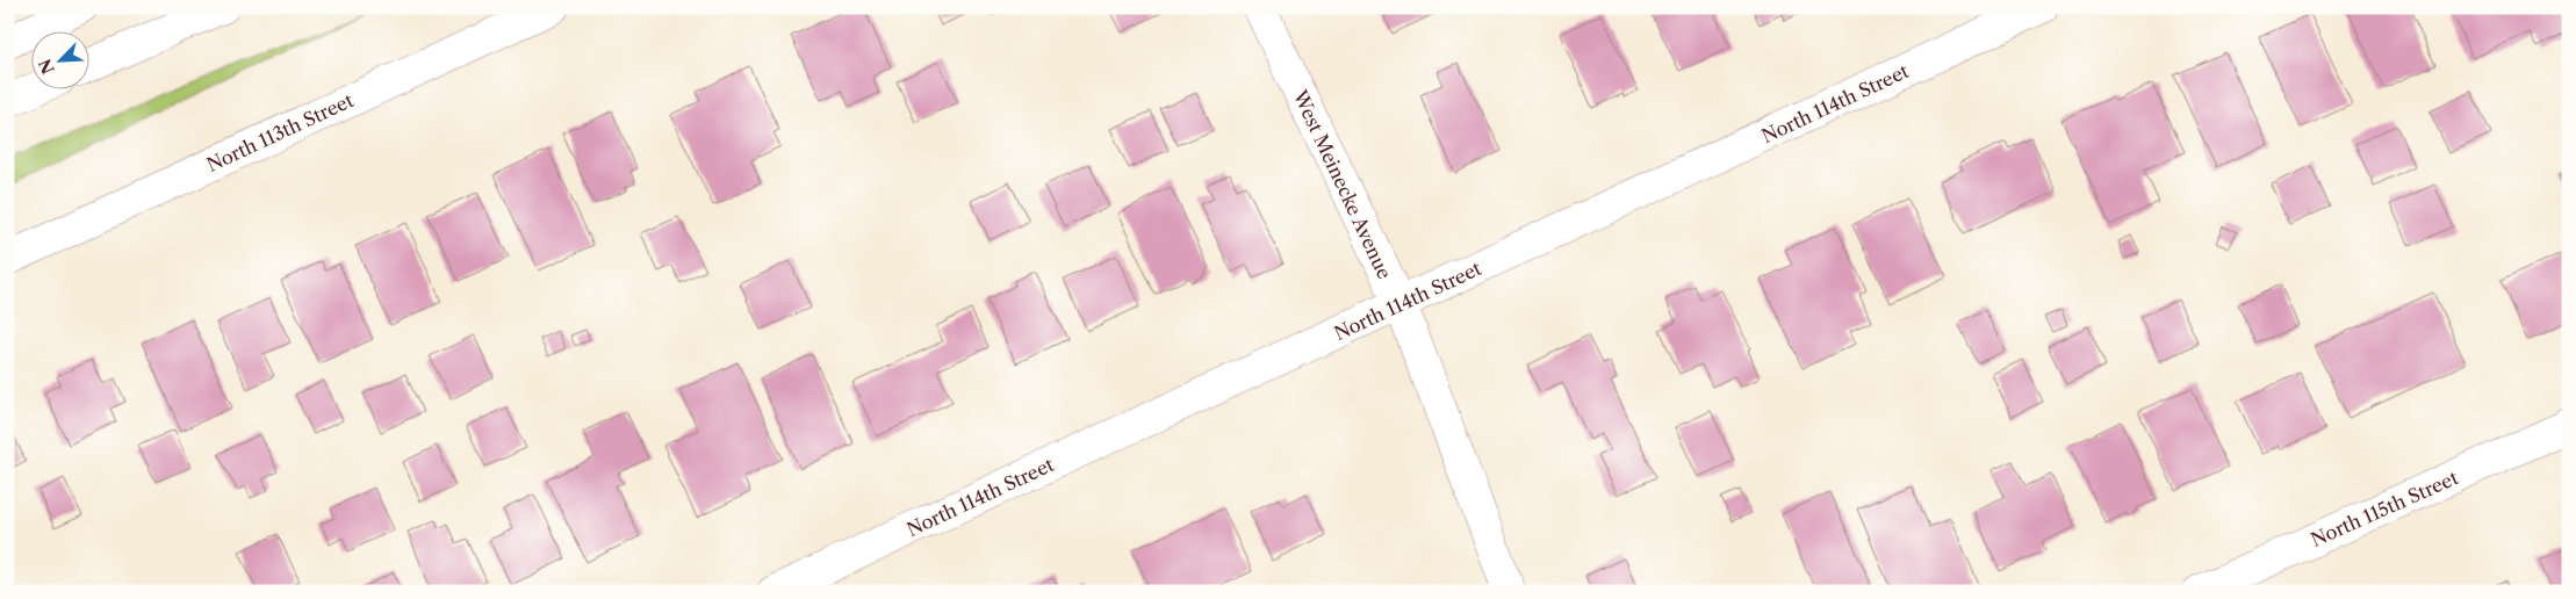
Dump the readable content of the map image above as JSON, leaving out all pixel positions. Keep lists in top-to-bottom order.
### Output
{
  "streets": {
    "main road": [
      "North 114th Street",
      "North 113th Street",
      "West Meinecke Avenue",
      "North 115th Street"
    ]
  },
  "crossings": [
    ["North 114th Street", "West Meinecke Avenue"]
  ],
  "north": "bottom left"
}
